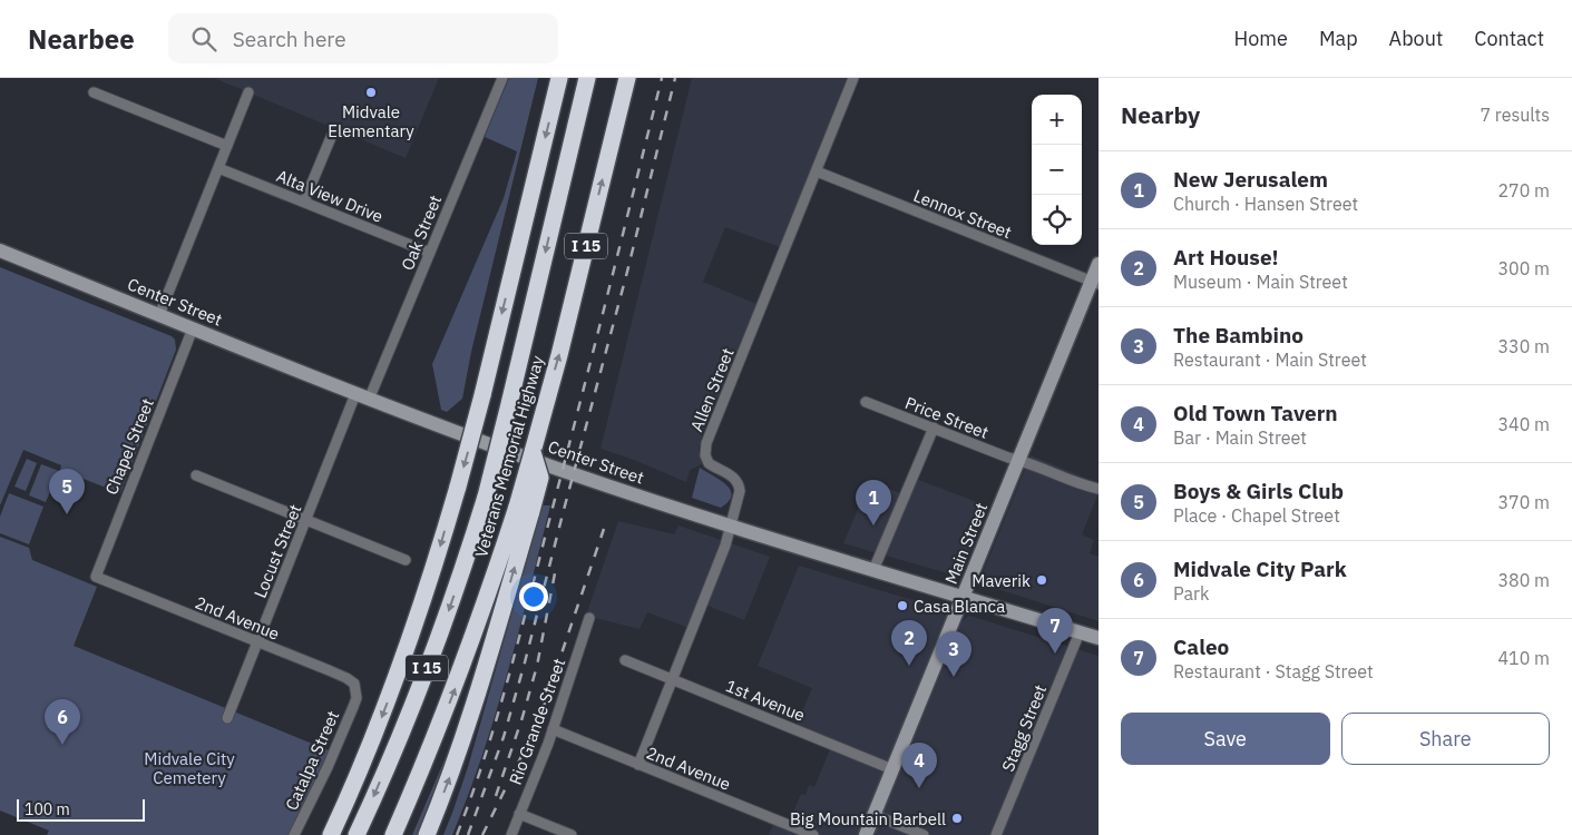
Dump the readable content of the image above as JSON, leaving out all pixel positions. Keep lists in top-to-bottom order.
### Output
{
  "streets": {
    "highway": ["I 15", "Veterans Memorial Highway"],
    "main road": ["Center Street", "Main Street"],
    "street": [
      "Alta View Drive",
      "Lennox Street",
      "Oak Street",
      "Allen Street",
      "Price Street",
      "Chapel Street",
      "Locust Street",
      "2nd Avenue",
      "1st Avenue",
      "Rio Grande Street",
      "Stagg Street",
      "Catalpa Street"
    ]
  },
  "crossings": [
    ["Alta View Drive", "Oak Street"],
    ["Lennox Street", "Allen Street"],
    ["Lennox Street", "Main Street"],
    ["Oak Street", "Center Street"],
    ["Center Street", "Allen Street"],
    ["Center Street", "Chapel Street"],
    ["Center Street", "Main Street"],
    ["Center Street", "Locust Street"],
    ["Center Street", "Stagg Street"],
    ["Allen Street", "2nd Avenue"],
    ["Allen Street", "1st Avenue"],
    ["Price Street", "Main Street"],
    ["Chapel Street", "2nd Avenue"],
    ["Main Street", "1st Avenue"],
    ["Locust Street", "2nd Avenue"],
    ["2nd Avenue", "Rio Grande Street"],
    ["2nd Avenue", "Catalpa Street"]
  ],
  "parks": ["Midvale City Cemetery"],
  "places": [
    "Midvale Elementary",
    "Maverik",
    "Casa Blanca",
    "Big Mountain Barbell"
  ],
  "scale_bar": "100 m",
  "page": {
    "header": "Nearbee",
    "search": "Search here",
    "nav": [
      "Home",
      "Map",
      "About",
      "Contact"
    ],
    "heading": ["Nearby", "7 results"],
    "map_buttons": ["+", "−"],
    "list": [
      {
        "mark": "1",
        "name": "New Jerusalem",
        "note": "Church · Hansen Street",
        "value": "270 m"
      },
      {
        "mark": "2",
        "name": "Art House!",
        "note": "Museum · Main Street",
        "value": "300 m"
      },
      {
        "mark": "3",
        "name": "The Bambino",
        "note": "Restaurant · Main Street",
        "value": "330 m"
      },
      {
        "mark": "4",
        "name": "Old Town Tavern",
        "note": "Bar · Main Street",
        "value": "340 m"
      },
      {
        "mark": "5",
        "name": "Boys & Girls Club",
        "note": "Place · Chapel Street",
        "value": "370 m"
      },
      {
        "mark": "6",
        "name": "Midvale City Park",
        "note": "Park",
        "value": "380 m"
      },
      {
        "mark": "7",
        "name": "Caleo",
        "note": "Restaurant · Stagg Street",
        "value": "410 m"
      }
    ],
    "pins": [
      "5",
      "1",
      "7",
      "2",
      "3",
      "6",
      "4"
    ],
    "buttons": ["Save", "Share"],
    "scale": "100 m"
  }
}
